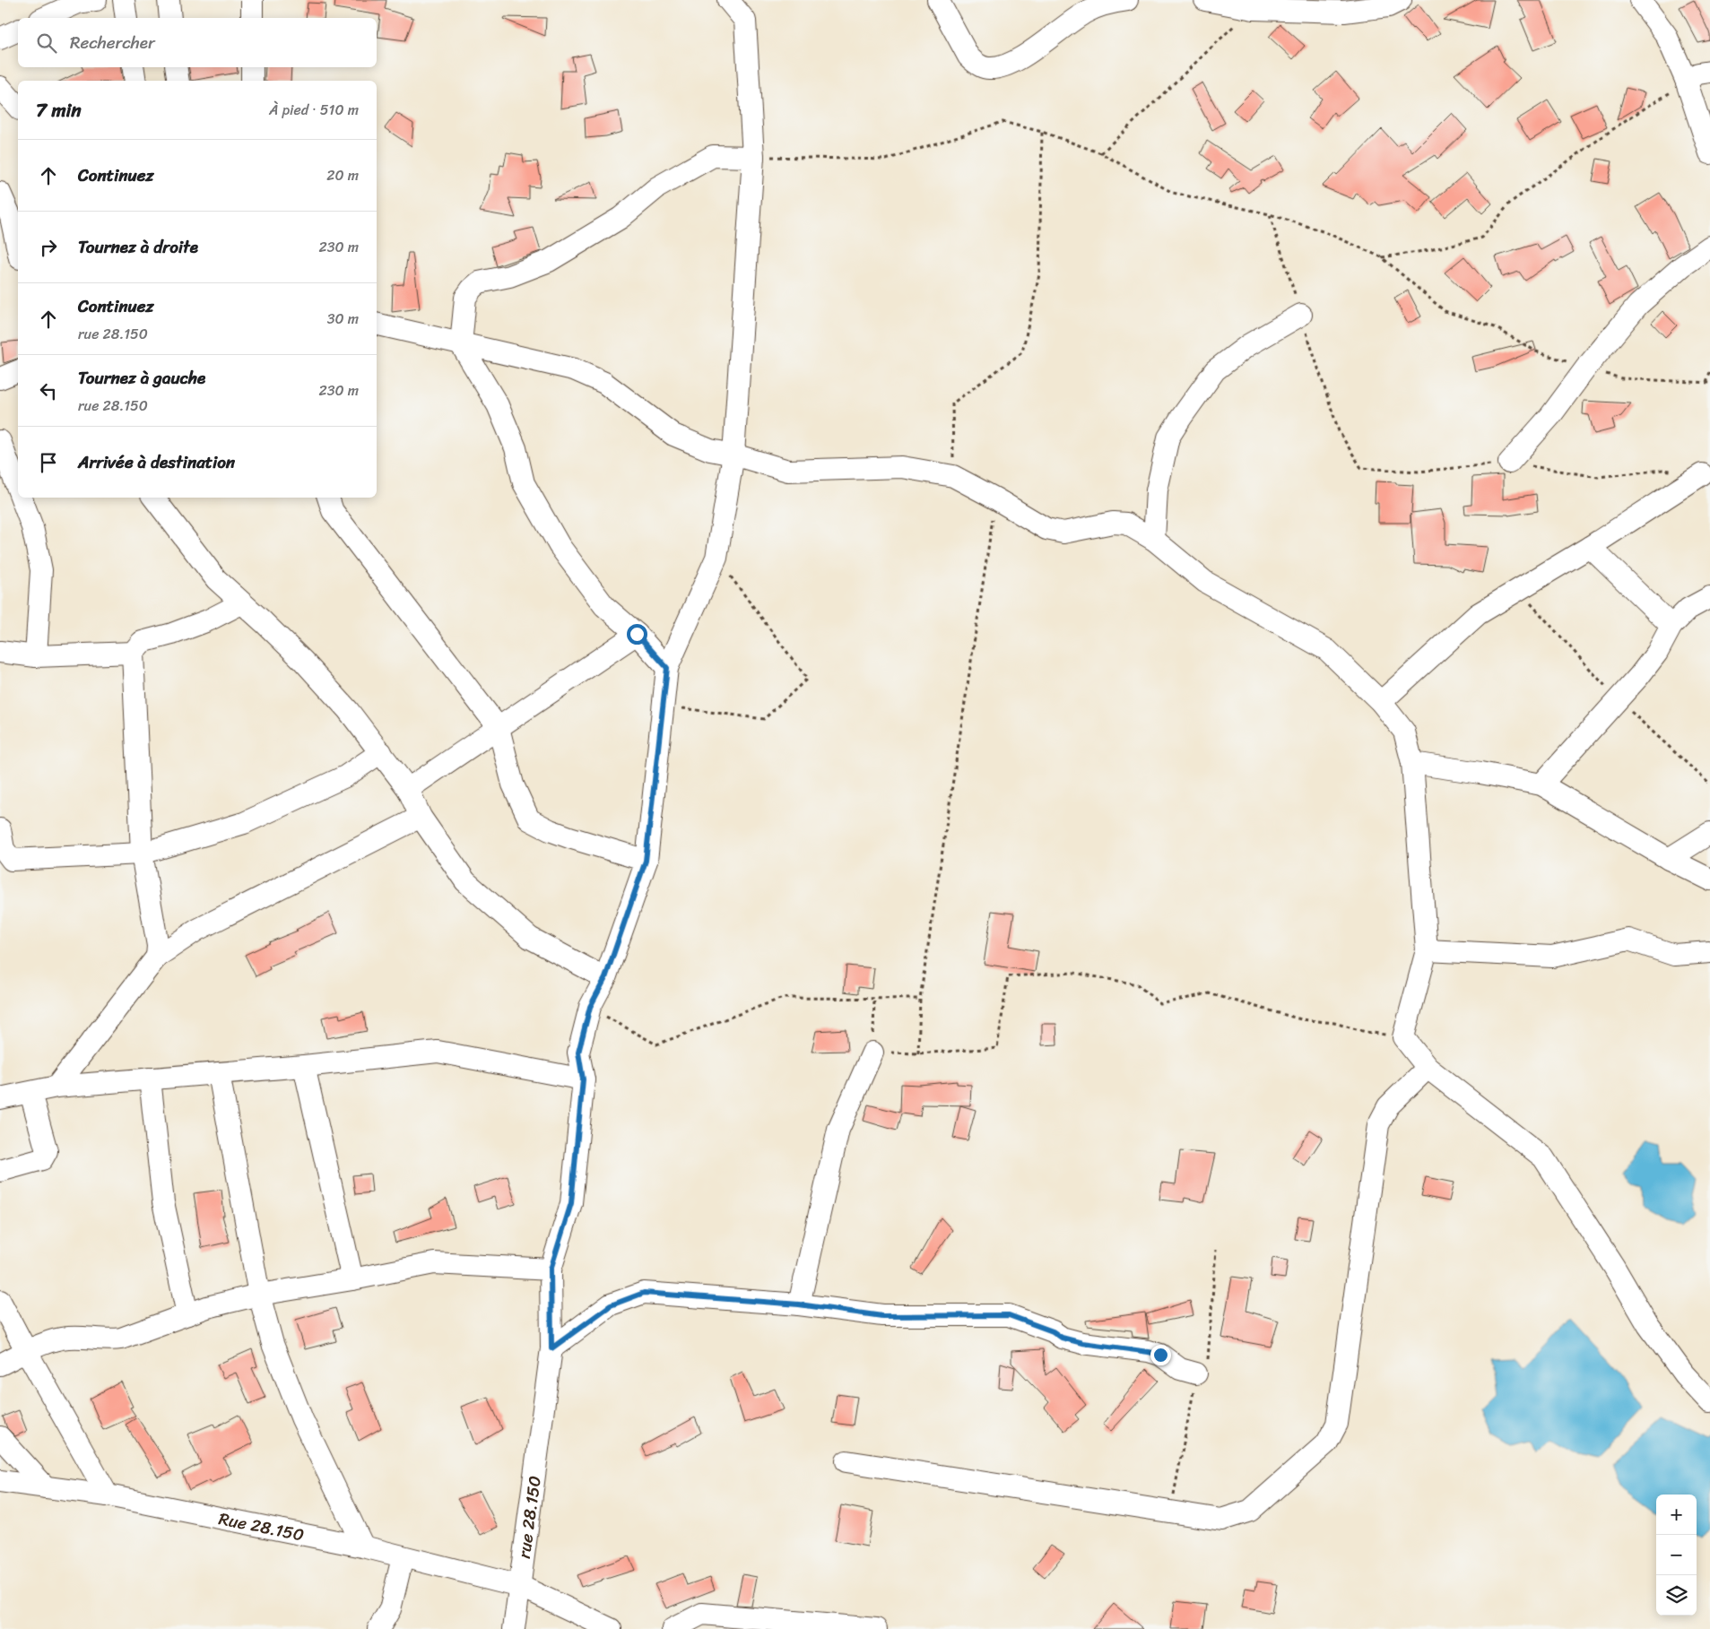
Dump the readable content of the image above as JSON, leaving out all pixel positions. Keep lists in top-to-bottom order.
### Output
{
  "streets": {
    "street": ["rue 28.150", "Rue 28.150"]
  },
  "crossings": [
    ["rue 28.150", "Rue 28.150"]
  ],
  "page": {
    "search": "Rechercher",
    "heading": ["7 min", "À pied · 510 m"],
    "list": [
      ["Continuez", "20 m"],
      ["Tournez à droite", "230 m"],
      ["Continuez", "rue 28.150", "30 m"],
      ["Tournez à gauche", "rue 28.150", "230 m"],
      "Arrivée à destination"
    ],
    "map_buttons": ["+", "−"]
  }
}
